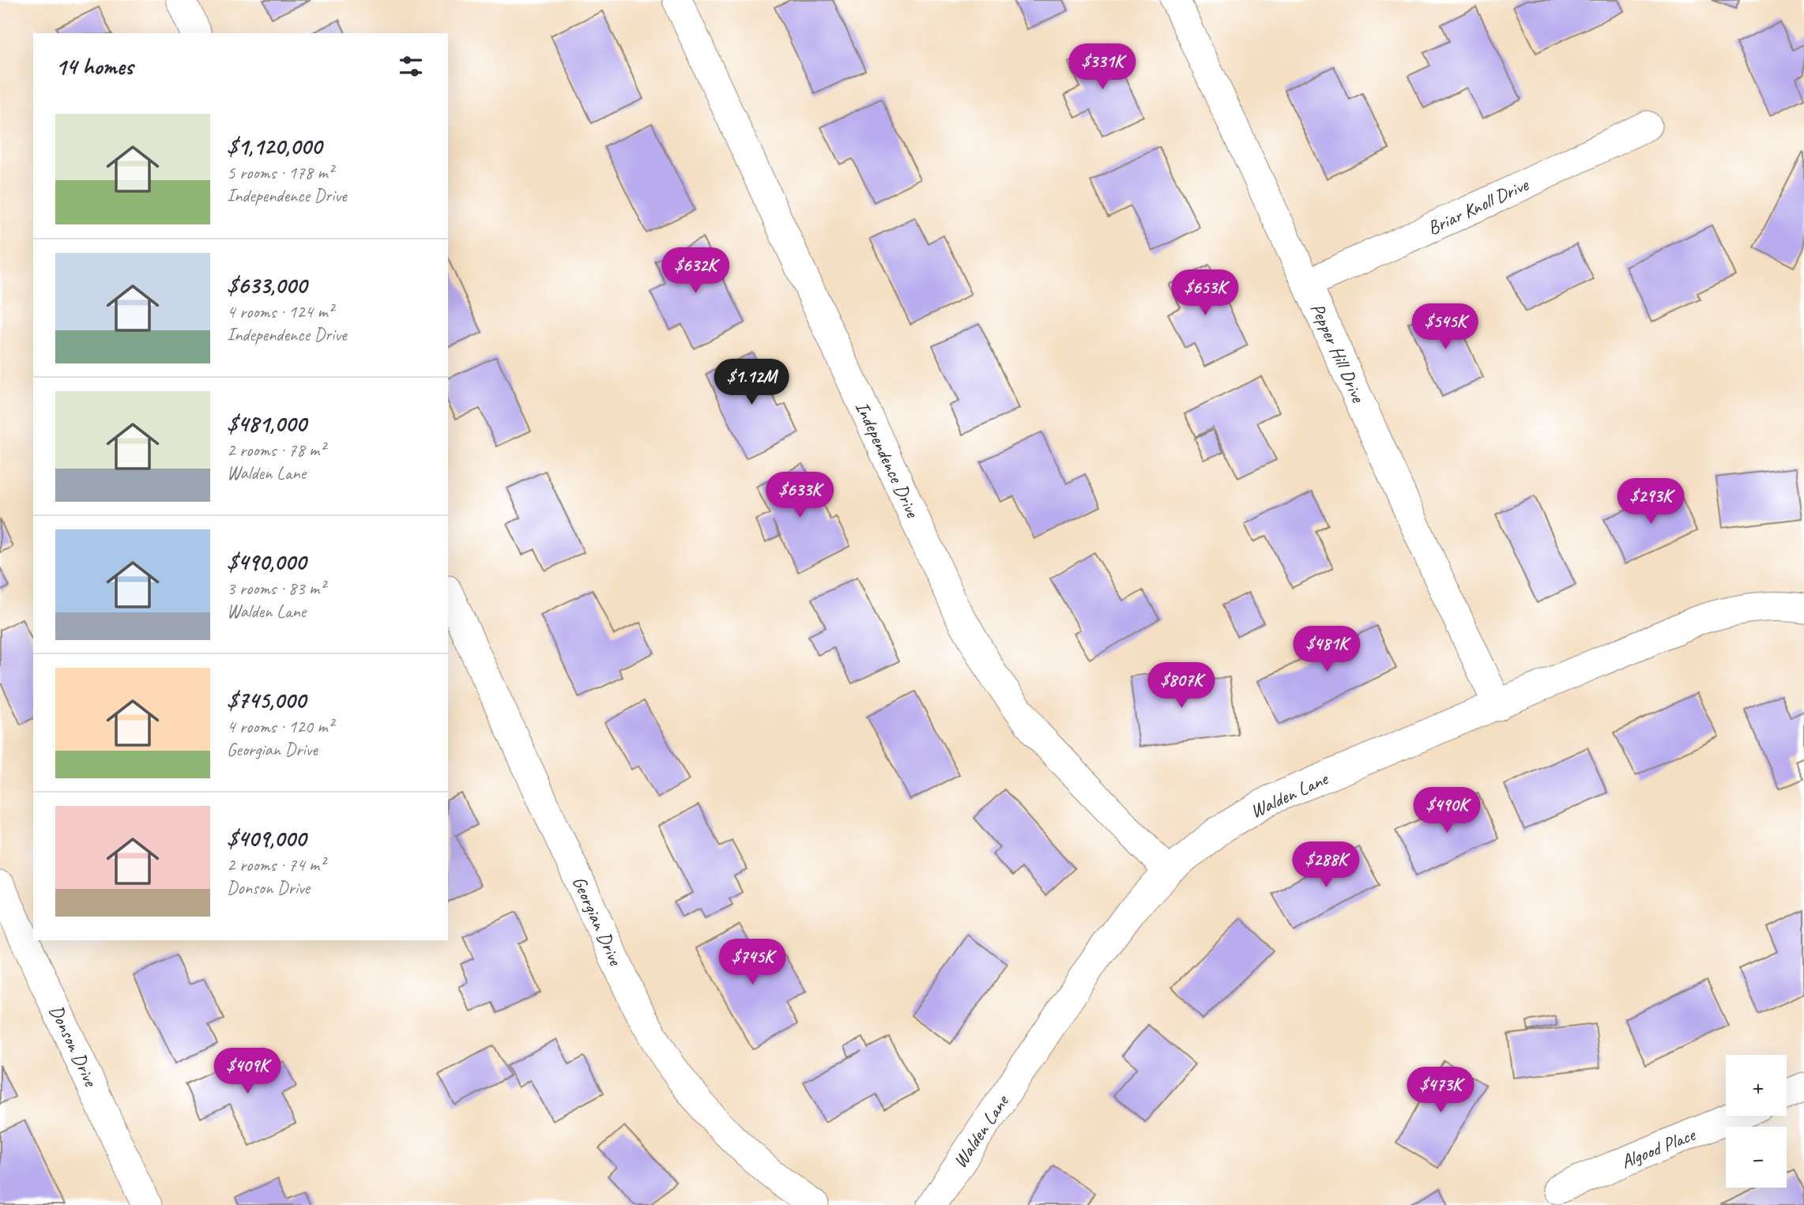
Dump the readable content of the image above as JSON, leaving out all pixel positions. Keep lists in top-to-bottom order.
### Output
{
  "streets": {
    "street": [
      "Briar Knoll Drive",
      "Pepper Hill Drive",
      "Independence Drive",
      "Walden Lane",
      "Georgian Drive",
      "Donson Drive",
      "Algood Place"
    ]
  },
  "crossings": [
    ["Briar Knoll Drive", "Pepper Hill Drive"],
    ["Pepper Hill Drive", "Walden Lane"],
    ["Independence Drive", "Walden Lane"]
  ],
  "page": {
    "heading": "14 homes",
    "price": [
      "$331K",
      "$632K",
      "$653K",
      "$545K",
      "$1.12M",
      "$633K",
      "$293K",
      "$481K",
      "$807K",
      "$490K",
      "$288K",
      "$745K",
      "$409K",
      "$473K"
    ],
    "list": [
      {
        "name": "$1,120,000",
        "note": "5 rooms · 178 m² · Independence Drive"
      },
      {
        "name": "$633,000",
        "note": "4 rooms · 124 m² · Independence Drive"
      },
      {
        "name": "$481,000",
        "note": "2 rooms · 78 m² · Walden Lane"
      },
      {
        "name": "$490,000",
        "note": "3 rooms · 83 m² · Walden Lane"
      },
      {
        "name": "$745,000",
        "note": "4 rooms · 120 m² · Georgian Drive"
      },
      {
        "name": "$409,000",
        "note": "2 rooms · 74 m² · Donson Drive"
      }
    ],
    "map_buttons": ["+", "−"]
  }
}
